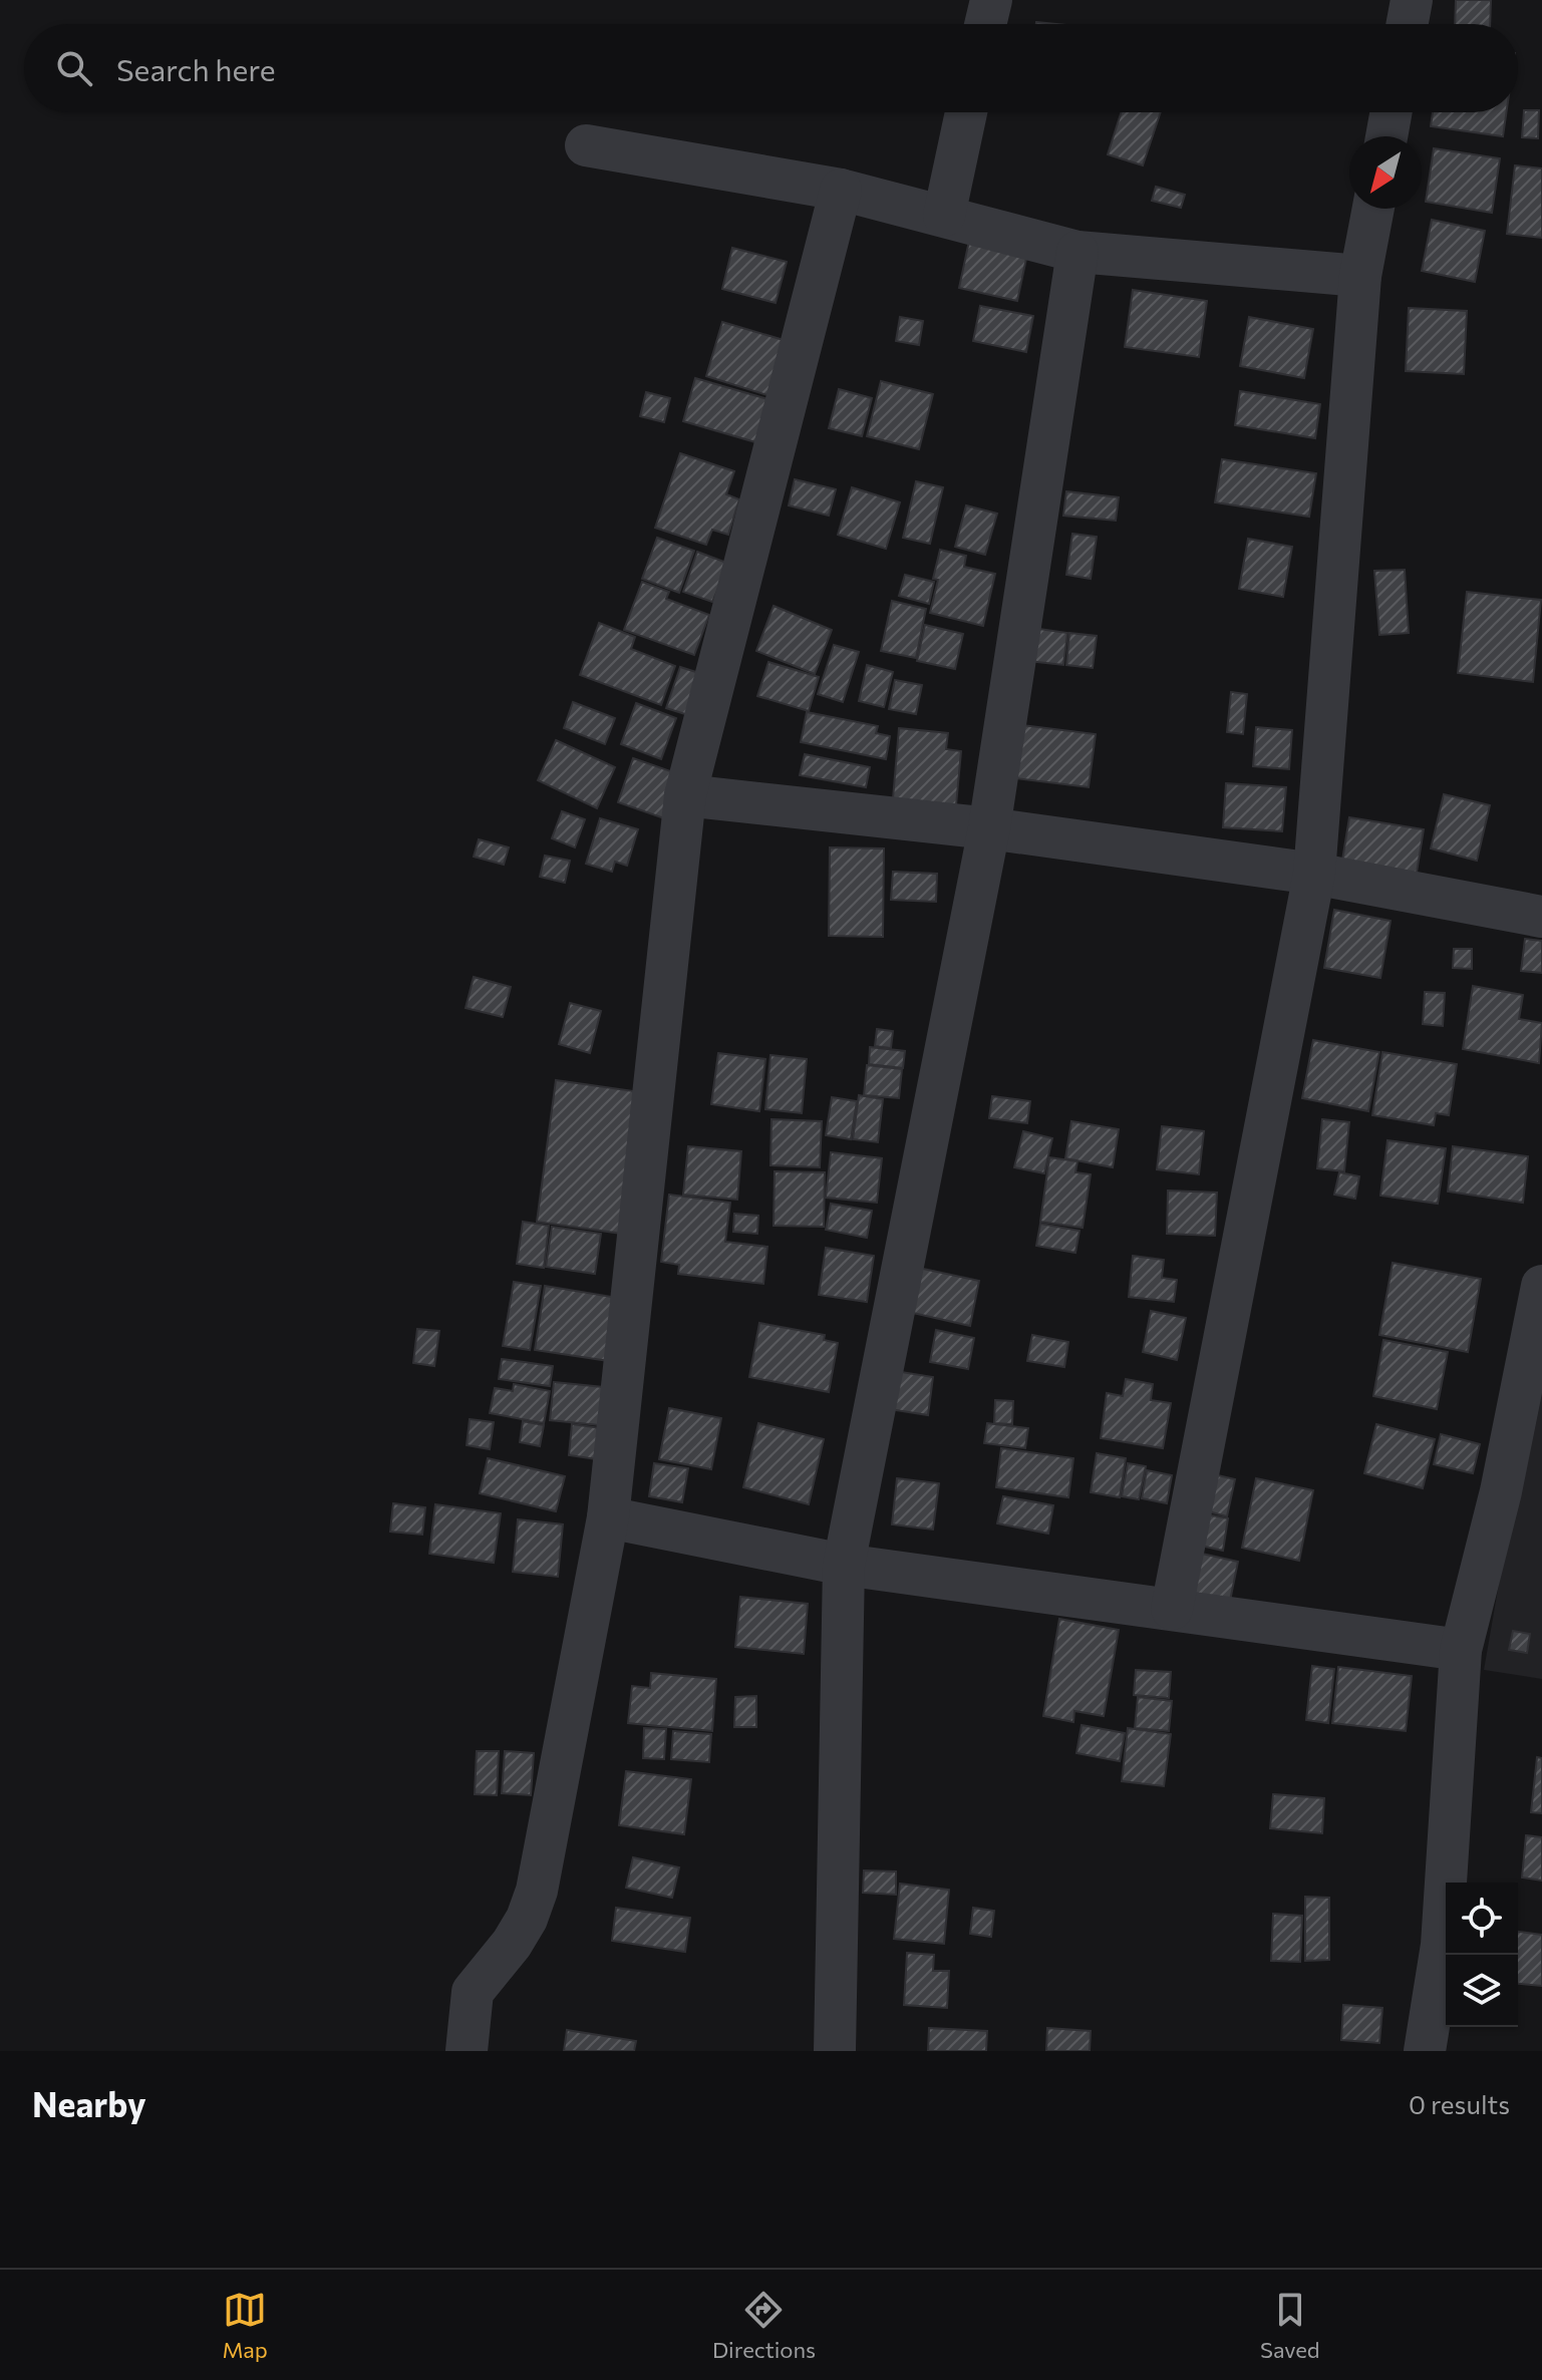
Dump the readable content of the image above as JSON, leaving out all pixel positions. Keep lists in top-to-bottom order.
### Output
{
  "north": "bottom left",
  "page": {
    "search": "Search here",
    "heading": ["Nearby", "0 results"],
    "nav": ["Map", "Directions", "Saved"]
  }
}
